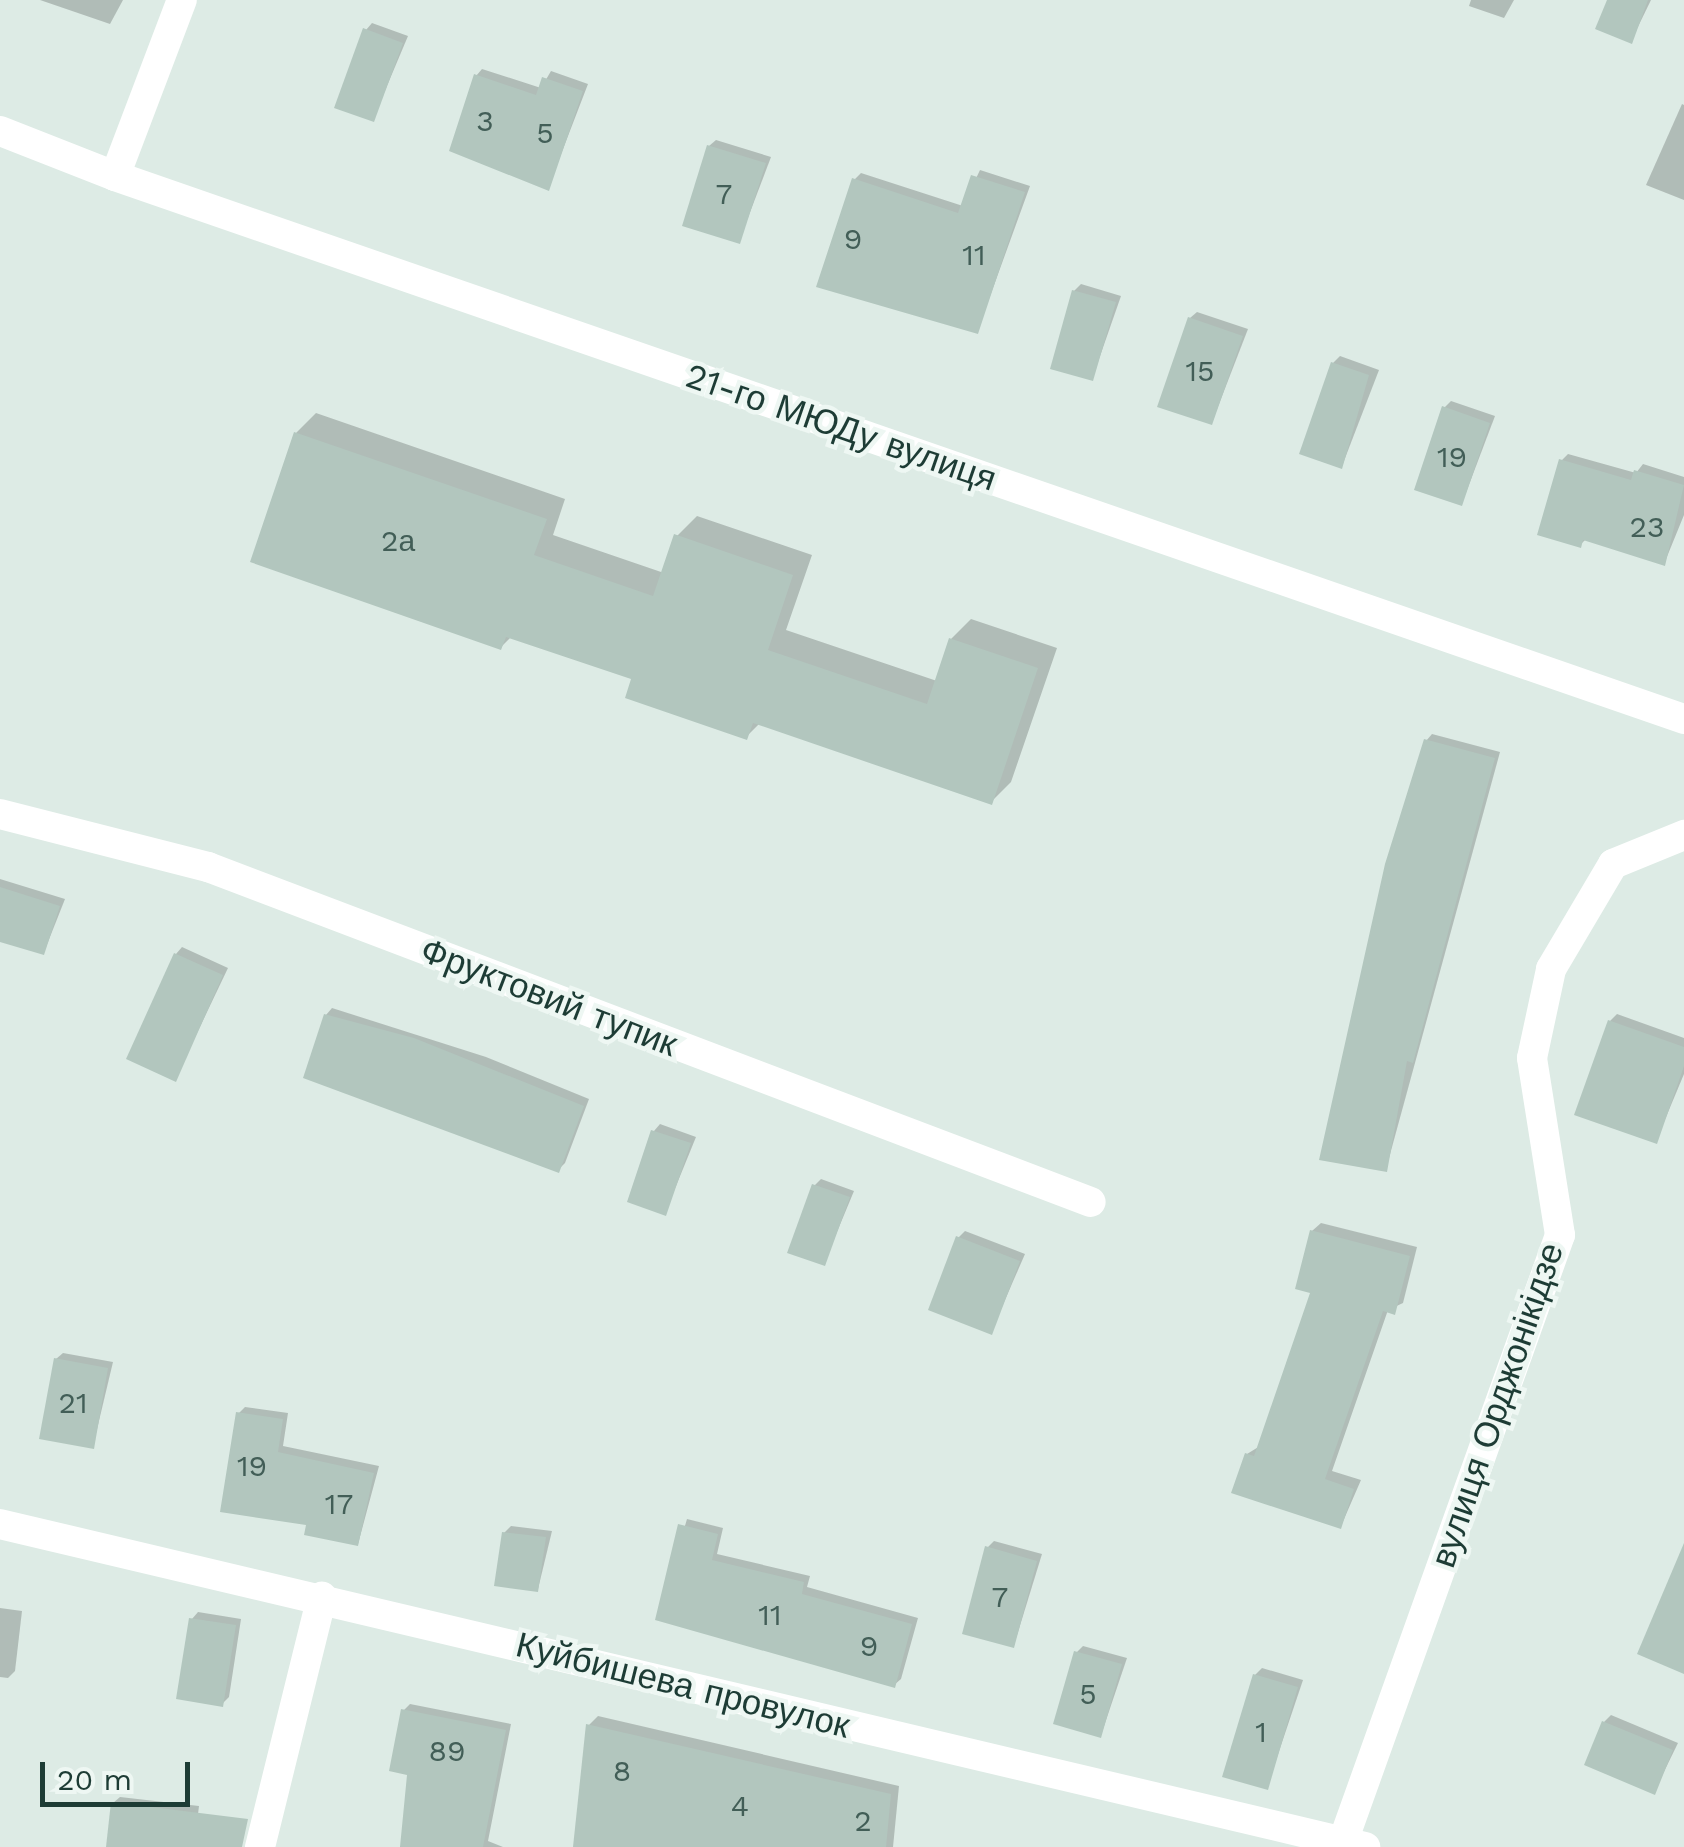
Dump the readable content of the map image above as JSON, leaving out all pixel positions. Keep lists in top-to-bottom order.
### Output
{
  "streets": {
    "street": [
      "21-го МЮДу вулиця",
      "Фруктовий тупик",
      "вулиця Орджонікідзе",
      "Куйбишева провулок"
    ]
  },
  "crossings": [
    ["вулиця Орджонікідзе", "Куйбишева провулок"]
  ],
  "house_numbers": [
    "3",
    "5",
    "7",
    "9",
    "11",
    "15",
    "19",
    "23",
    "2а",
    "21",
    "19",
    "17",
    "7",
    "11",
    "9",
    "5",
    "1",
    "89",
    "8",
    "4",
    "2"
  ],
  "scale_bar": "20 m"
}
